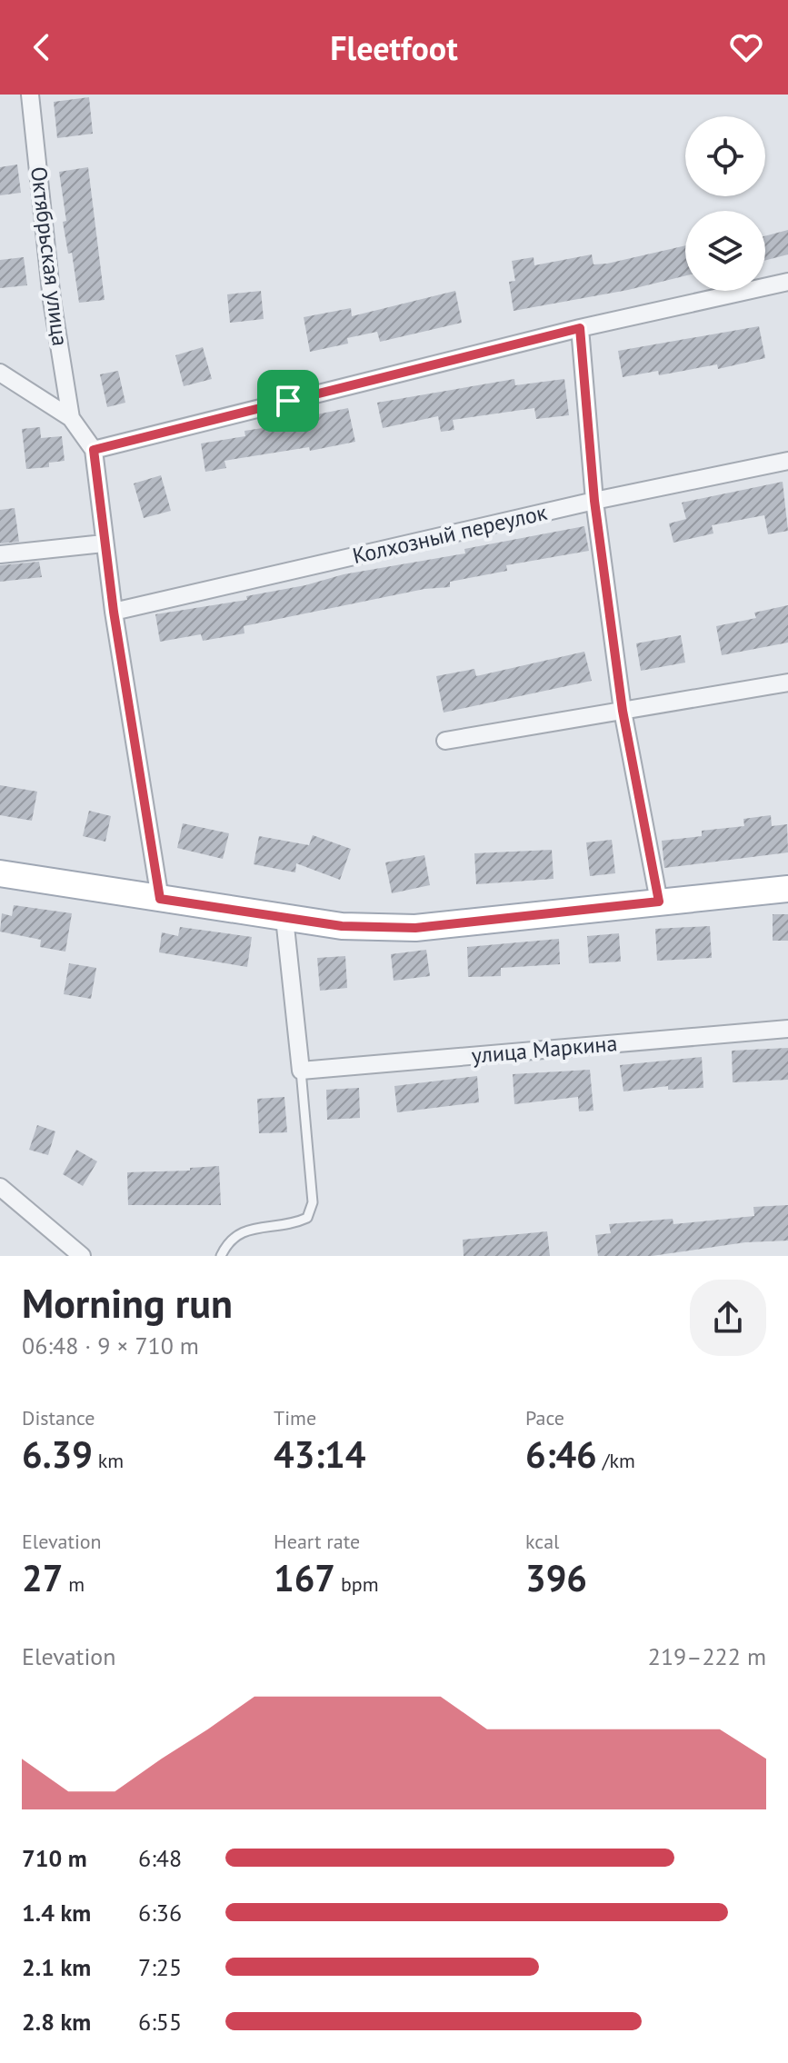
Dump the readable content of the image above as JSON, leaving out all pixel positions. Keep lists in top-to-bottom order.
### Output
{
  "streets": {
    "street": ["Октябрьская улица", "Колхозный переулок", "улица Маркина"]
  },
  "page": {
    "header": "Fleetfoot",
    "heading": ["Morning run", "06:48 · 9 × 710 m"],
    "stats": [
      ["Distance", "6.39 km"],
      ["Time", "43:14"],
      ["Pace", "6:46 /km"],
      ["Elevation", "27 m"],
      ["Heart rate", "167 bpm"],
      ["kcal", "396"]
    ],
    "chart": ["Elevation", "219–222 m"],
    "list": [
      {
        "name": "710 m",
        "note": "6:48"
      },
      {
        "name": "1.4 km",
        "note": "6:36"
      },
      {
        "name": "2.1 km",
        "note": "7:25"
      },
      {
        "name": "2.8 km",
        "note": "6:55"
      }
    ]
  }
}
